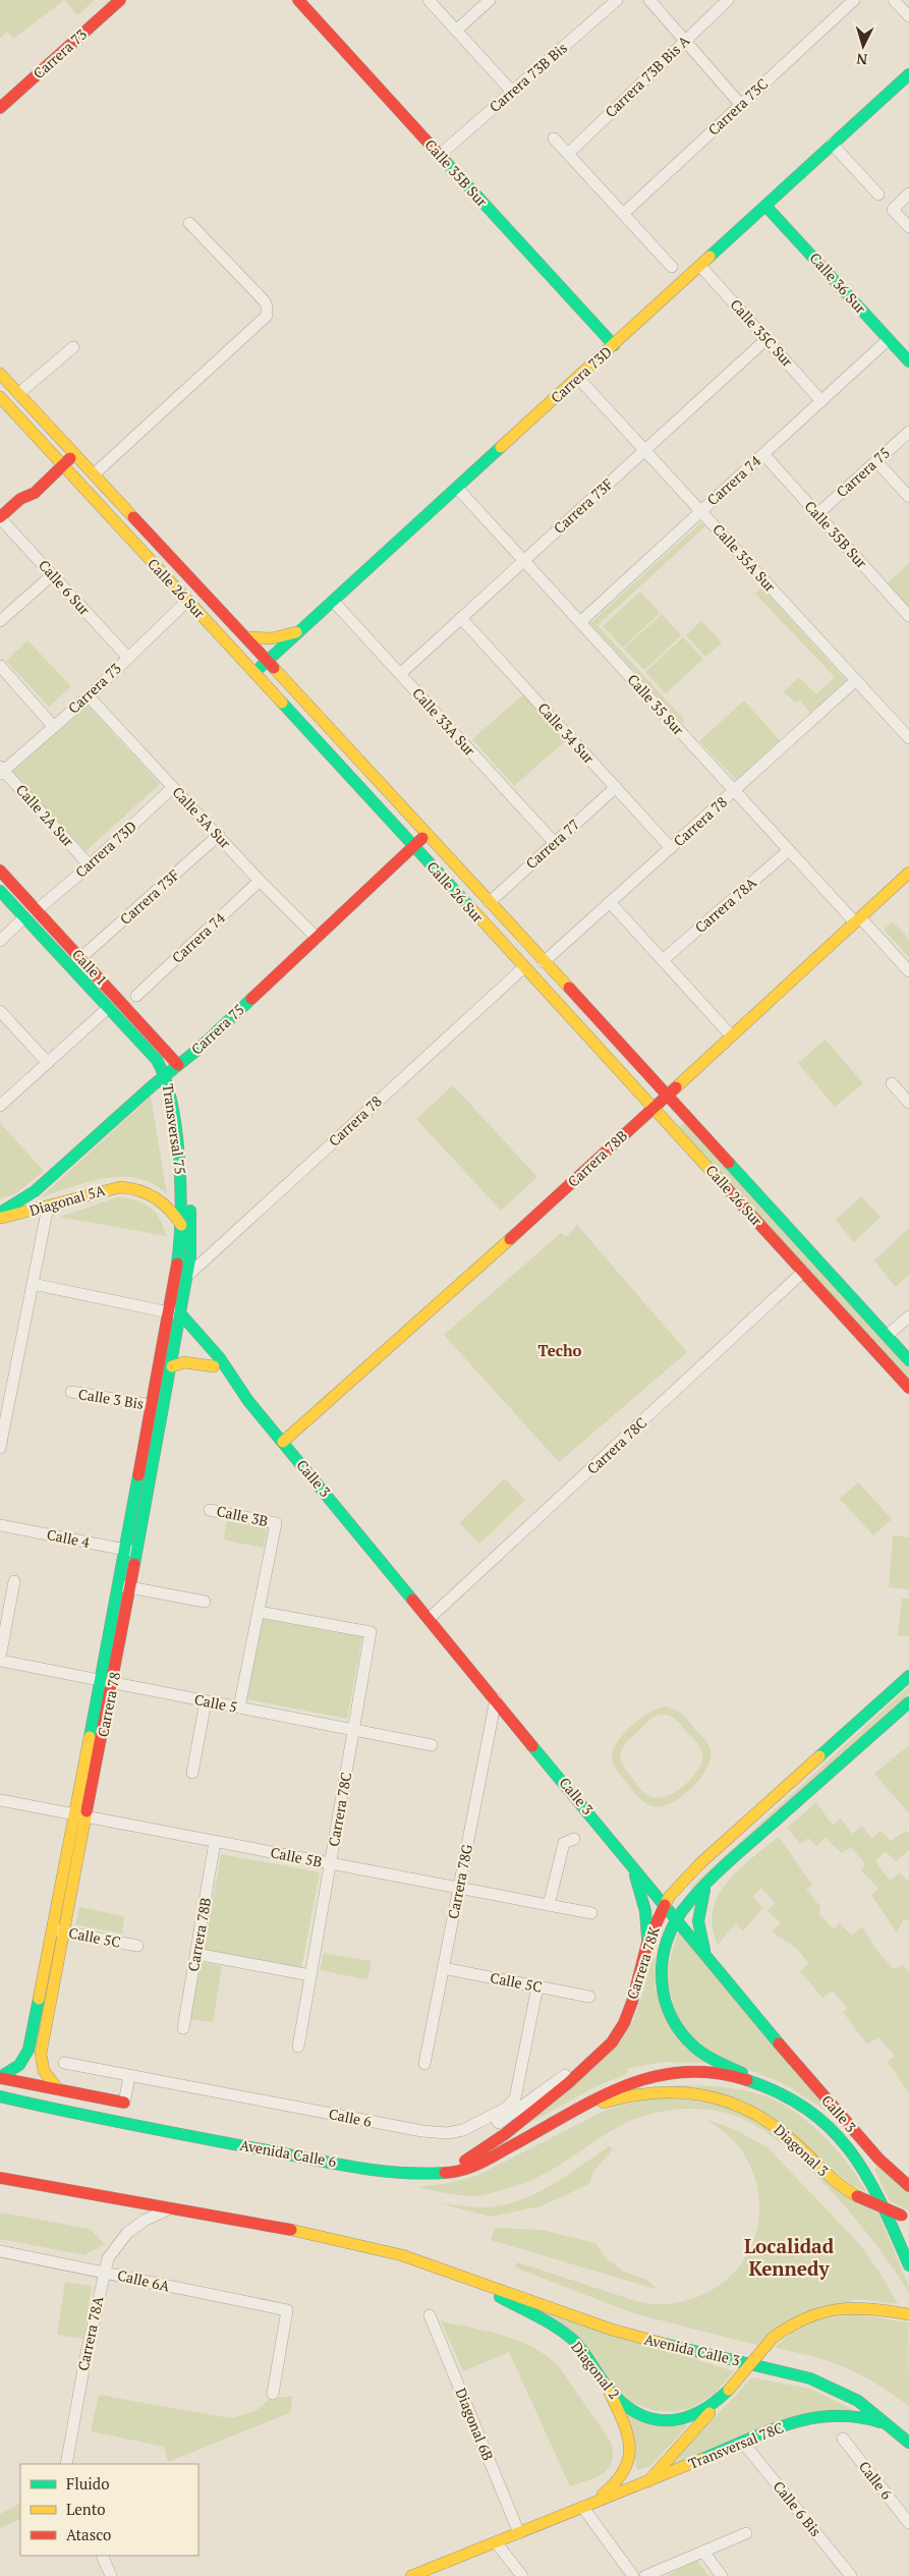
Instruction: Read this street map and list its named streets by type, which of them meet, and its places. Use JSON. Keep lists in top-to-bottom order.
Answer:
{
  "streets": {
    "main road": [
      "Carrera 73",
      "Calle 35B Sur",
      "Calle 36 Sur",
      "Carrera 73D",
      "Carrera 75",
      "Calle 26 Sur",
      "Carrera 78",
      "Calle 1",
      "Transversal 75",
      "Carrera 78B",
      "Diagonal 5A",
      "Calle 3",
      "Carrera 78K",
      "Diagonal 3",
      "Avenida Calle 6",
      "Avenida Calle 3",
      "Diagonal 2",
      "Transversal 78C"
    ],
    "street": [
      "Carrera 73B Bis A",
      "Carrera 73B Bis",
      "Carrera 73C",
      "Calle 35C Sur",
      "Carrera 74",
      "Carrera 73F",
      "Calle 35A Sur",
      "Calle 6 Sur",
      "Calle 35 Sur",
      "Calle 33A Sur",
      "Calle 34 Sur",
      "Calle 2A Sur",
      "Calle 5A Sur",
      "Carrera 77",
      "Carrera 78A",
      "Calle 3 Bis",
      "Carrera 78C",
      "Calle 3B",
      "Calle 4",
      "Calle 5",
      "Calle 5B",
      "Carrera 78G",
      "Calle 5C",
      "Calle 6",
      "Calle 6A",
      "Diagonal 6B",
      "Calle 6 Bis"
    ]
  },
  "crossings": [
    ["Carrera 73", "Calle 6 Sur"],
    ["Carrera 73", "Calle 26 Sur"],
    ["Carrera 73", "Calle 2A Sur"],
    ["Carrera 73", "Calle 5A Sur"],
    ["Carrera 73B Bis", "Calle 35B Sur"],
    ["Calle 35B Sur", "Carrera 73D"],
    ["Calle 35B Sur", "Carrera 75"],
    ["Calle 35B Sur", "Carrera 74"],
    ["Calle 36 Sur", "Carrera 73D"],
    ["Calle 36 Sur", "Carrera 74"],
    ["Calle 35C Sur", "Carrera 73D"],
    ["Calle 35C Sur", "Carrera 74"],
    ["Calle 35C Sur", "Carrera 73F"],
    ["Carrera 73D", "Calle 35A Sur"],
    ["Carrera 73D", "Calle 26 Sur"],
    ["Carrera 73D", "Calle 35 Sur"],
    ["Carrera 73D", "Calle 33A Sur"],
    ["Carrera 73D", "Calle 2A Sur"],
    ["Carrera 73D", "Calle 5A Sur"],
    ["Carrera 73D", "Calle 1"],
    ["Carrera 75", "Calle 26 Sur"],
    ["Carrera 75", "Calle 5A Sur"],
    ["Carrera 75", "Calle 1"],
    ["Carrera 75", "Transversal 75"],
    ["Carrera 74", "Calle 35A Sur"],
    ["Carrera 74", "Calle 35 Sur"],
    ["Carrera 74", "Calle 5A Sur"],
    ["Carrera 73F", "Calle 35A Sur"],
    ["Carrera 73F", "Calle 35 Sur"],
    ["Carrera 73F", "Calle 33A Sur"],
    ["Carrera 73F", "Calle 34 Sur"],
    ["Carrera 73F", "Calle 5A Sur"],
    ["Carrera 73F", "Calle 1"],
    ["Calle 35A Sur", "Carrera 78"],
    ["Calle 26 Sur", "Carrera 78"],
    ["Calle 26 Sur", "Carrera 77"],
    ["Calle 26 Sur", "Carrera 78B"],
    ["Calle 26 Sur", "Carrera 78C"],
    ["Calle 35 Sur", "Carrera 78"],
    ["Calle 35 Sur", "Carrera 78A"],
    ["Calle 35 Sur", "Carrera 78B"],
    ["Calle 33A Sur", "Carrera 77"],
    ["Calle 34 Sur", "Carrera 78"],
    ["Calle 34 Sur", "Carrera 77"],
    ["Carrera 78", "Transversal 75"],
    ["Carrera 78", "Calle 3 Bis"],
    ["Carrera 78", "Calle 3"],
    ["Carrera 78", "Calle 4"],
    ["Carrera 78", "Calle 5"],
    ["Carrera 78", "Calle 5B"],
    ["Carrera 78", "Calle 5C"],
    ["Carrera 78A", "Calle 6A"],
    ["Calle 1", "Transversal 75"],
    ["Transversal 75", "Diagonal 5A"],
    ["Transversal 75", "Calle 3"],
    ["Carrera 78B", "Calle 3"],
    ["Carrera 78B", "Calle 5B"],
    ["Carrera 78C", "Calle 3"],
    ["Carrera 78C", "Calle 3B"],
    ["Carrera 78C", "Calle 5"],
    ["Carrera 78C", "Calle 5B"],
    ["Calle 3", "Carrera 78G"],
    ["Calle 3", "Carrera 78K"],
    ["Calle 5B", "Carrera 78G"],
    ["Carrera 78G", "Calle 5C"],
    ["Calle 5C", "Calle 6"],
    ["Carrera 78K", "Calle 6"],
    ["Carrera 78K", "Avenida Calle 6"],
    ["Diagonal 3", "Avenida Calle 6"],
    ["Avenida Calle 3", "Diagonal 2"],
    ["Avenida Calle 3", "Transversal 78C"],
    ["Diagonal 2", "Transversal 78C"],
    ["Diagonal 6B", "Transversal 78C"],
    ["Transversal 78C", "Calle 6 Bis"]
  ],
  "districts": ["Techo", "Localidad Kennedy"],
  "legend": ["Fluido", "Lento", "Atasco"],
  "north": "bottom"
}
